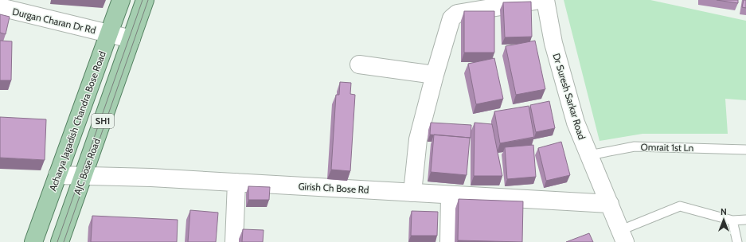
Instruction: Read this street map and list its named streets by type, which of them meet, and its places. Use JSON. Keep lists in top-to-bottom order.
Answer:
{
  "streets": {
    "main road": ["Acharya Jagadish Chandra Bose Road", "SH1", "AJC Bose Road"],
    "street": ["Durgan Charan Dr Rd", "Dr Suresh Sarkar Road", "Girish Ch Bose Rd"],
    "lane": ["Omrait 1st Ln"]
  },
  "crossings": [
    ["Durgan Charan Dr Rd", "Acharya Jagadish Chandra Bose Road"],
    ["Durgan Charan Dr Rd", "AJC Bose Road"],
    ["Dr Suresh Sarkar Road", "Omrait 1st Ln"],
    ["Dr Suresh Sarkar Road", "Girish Ch Bose Rd"],
    ["Acharya Jagadish Chandra Bose Road", "Girish Ch Bose Rd"],
    ["AJC Bose Road", "Girish Ch Bose Rd"]
  ],
  "north": "top"
}
